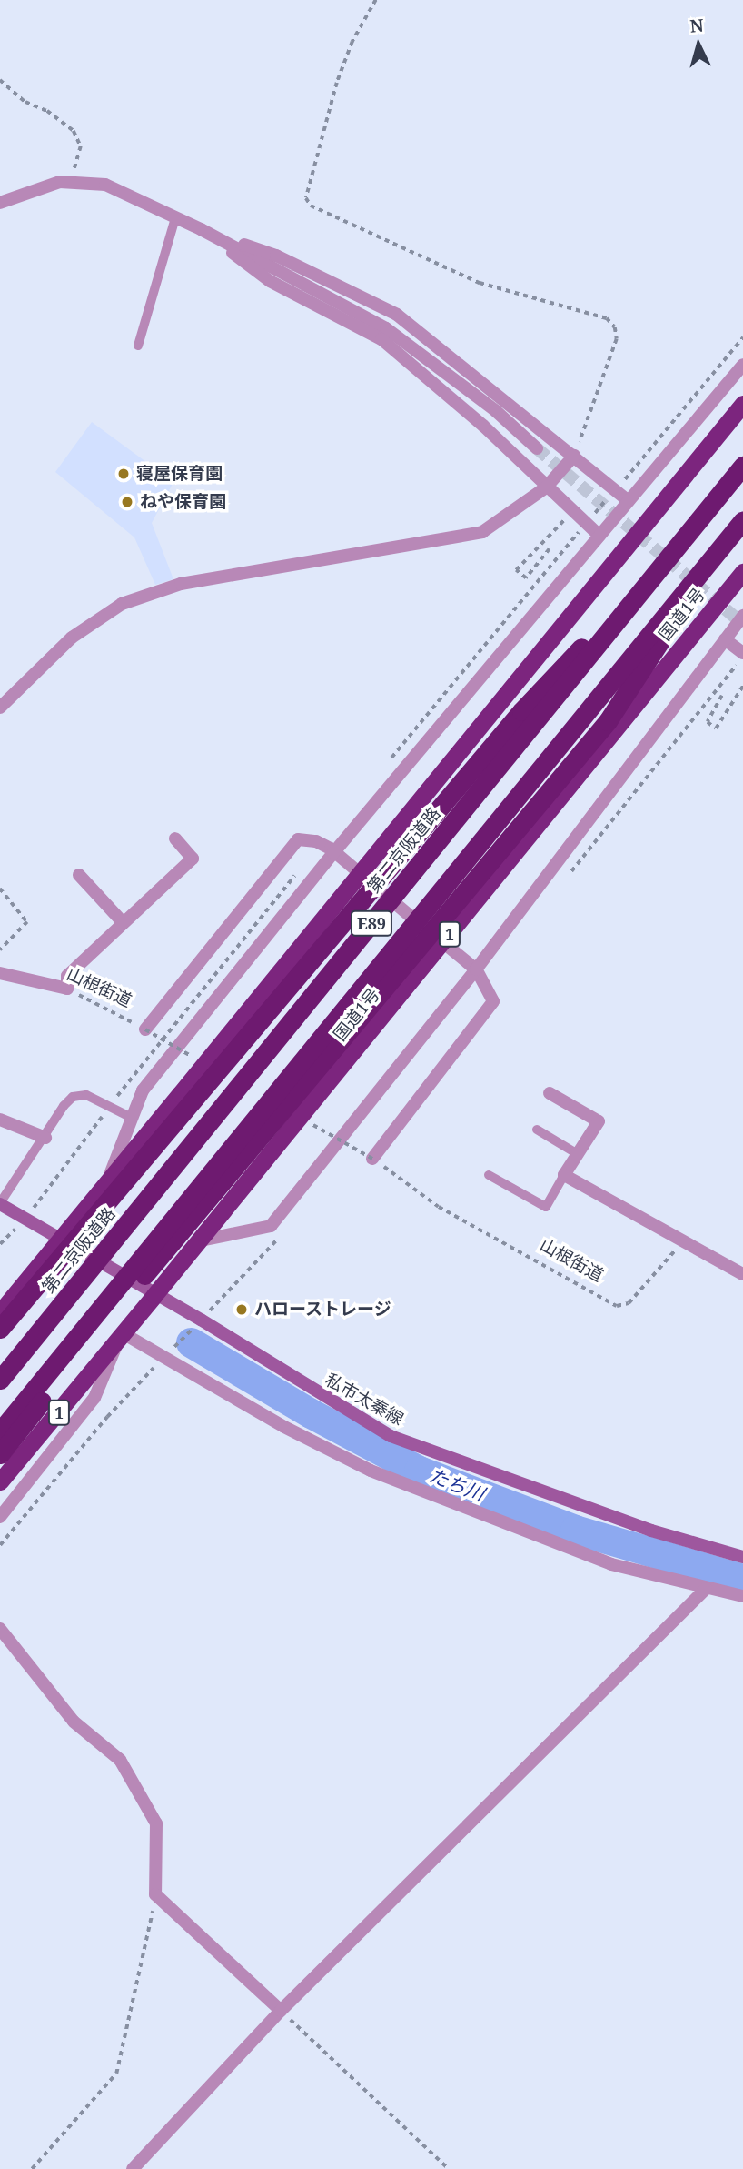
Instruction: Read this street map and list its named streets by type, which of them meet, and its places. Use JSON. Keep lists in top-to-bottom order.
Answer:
{
  "streets": {
    "highway": [
      "国道1号",
      "第二京阪道路",
      "E89",
      "1"
    ],
    "main road": ["私市太秦線"],
    "street": ["山根街道"]
  },
  "crossings": [
    ["国道1号", "私市太秦線"]
  ],
  "water": ["たち川"],
  "places": ["寝屋保育園", "ねや保育園", "ハローストレージ"],
  "north": "top"
}
